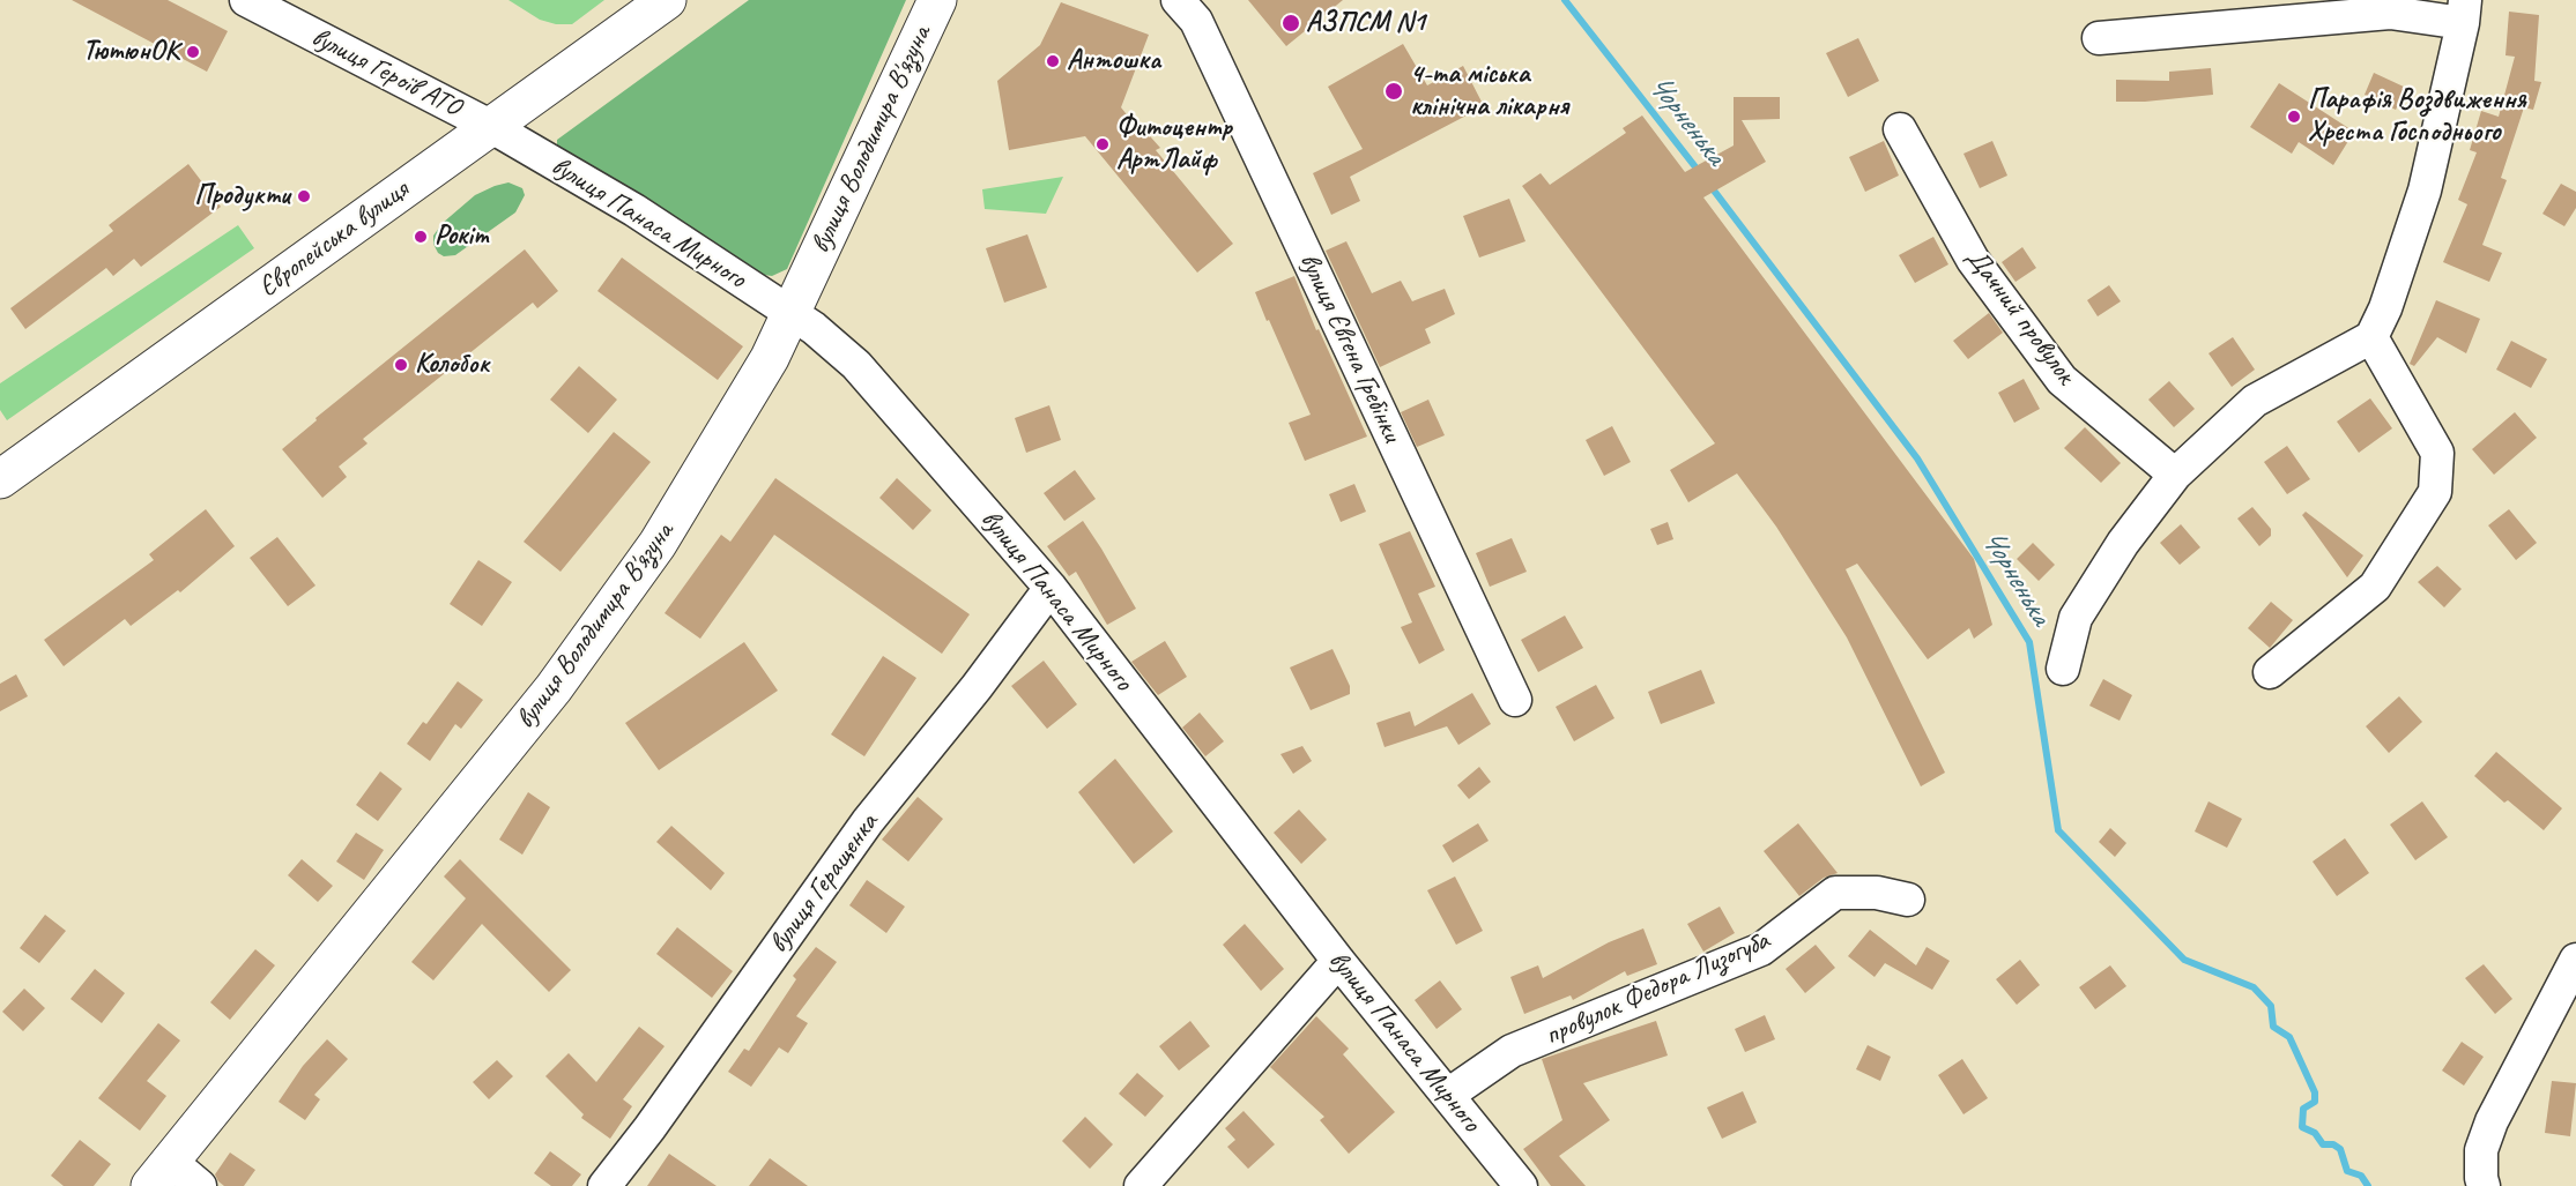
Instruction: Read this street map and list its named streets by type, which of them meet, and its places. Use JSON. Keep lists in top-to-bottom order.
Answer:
{
  "streets": {
    "main road": ["вулиця Володимира В'язуна", "Європейська вулиця"],
    "street": [
      "вулиця Героїв АТО",
      "вулиця Панаса Мирного",
      "Дачний провулок",
      "вулиця Євгена Гребінки",
      "вулиця Геращенка",
      "провулок Федора Лизогуба"
    ]
  },
  "crossings": [
    ["вулиця Героїв АТО", "вулиця Панаса Мирного"],
    ["вулиця Героїв АТО", "Європейська вулиця"],
    ["вулиця Володимира В'язуна", "вулиця Панаса Мирного"],
    ["вулиця Панаса Мирного", "Європейська вулиця"],
    ["вулиця Панаса Мирного", "вулиця Геращенка"],
    ["вулиця Панаса Мирного", "провулок Федора Лизогуба"]
  ],
  "water": ["Чорненька"],
  "places": [
    "АЗПСМ N1",
    "ТютюнОК",
    "Антошка",
    "4-та міська клінічна лікарня",
    "Парафія Воздвиження Хреста Господнього",
    "Фитоцентр АртЛайф",
    "Продукти",
    "Рокіт",
    "Колобок"
  ]
}
